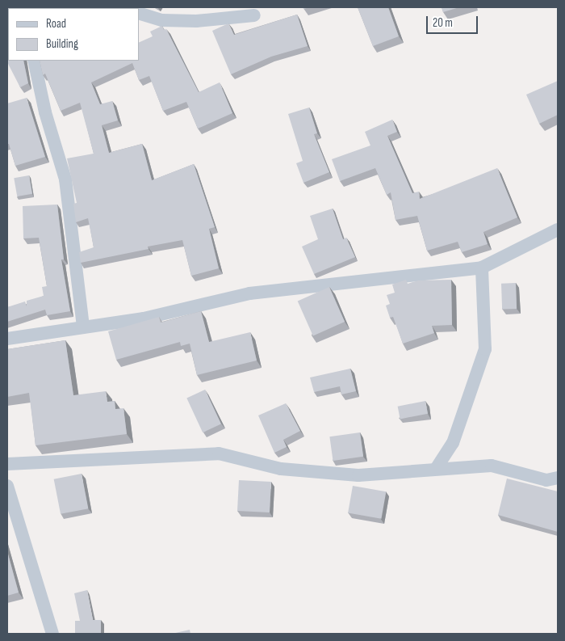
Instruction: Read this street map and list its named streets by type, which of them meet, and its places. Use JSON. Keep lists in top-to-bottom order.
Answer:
{
  "legend": ["Road", "Building"],
  "scale_bar": "20 m"
}
